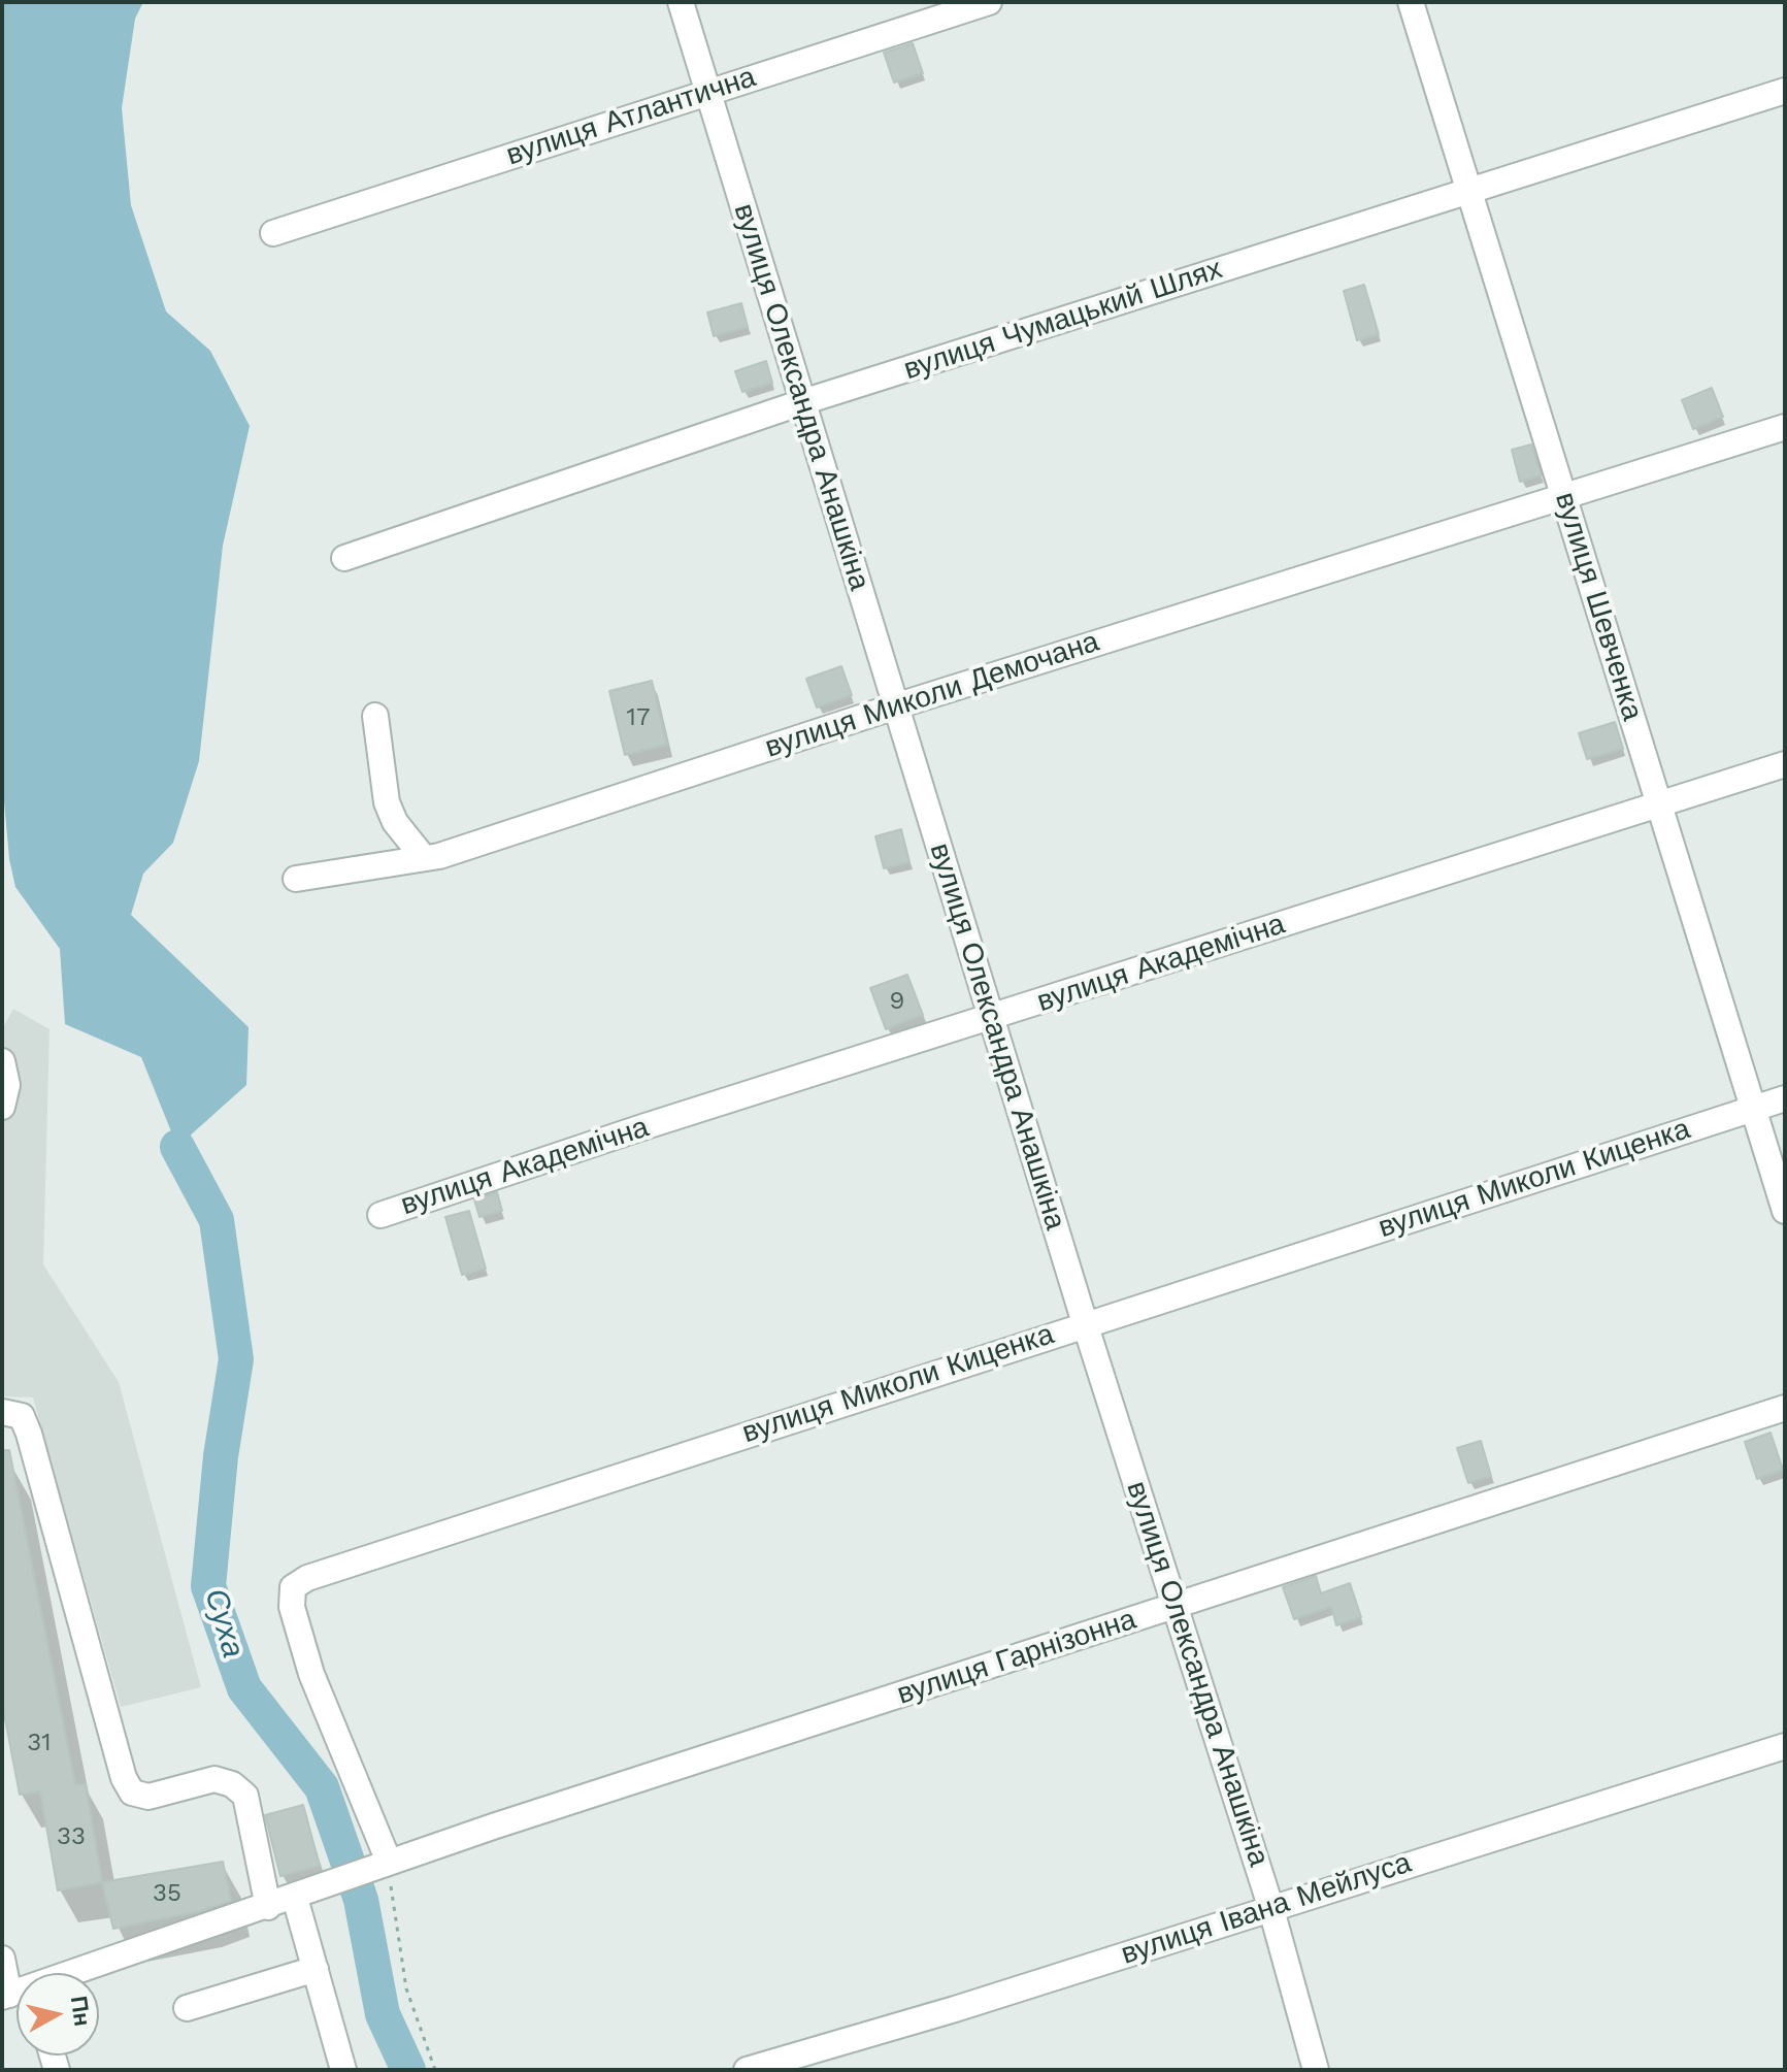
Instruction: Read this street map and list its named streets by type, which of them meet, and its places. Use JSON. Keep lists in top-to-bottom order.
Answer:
{
  "streets": {
    "street": [
      "вулиця Атлантична",
      "вулиця Чумацький Шлях",
      "вулиця Олександра Анашкіна",
      "вулиця Шевченка",
      "вулиця Миколи Демочана",
      "вулиця Академічна",
      "вулиця Миколи Киценка",
      "вулиця Гарнізонна",
      "вулиця Івана Мейлуса"
    ]
  },
  "crossings": [
    ["вулиця Атлантична", "вулиця Олександра Анашкіна"],
    ["вулиця Чумацький Шлях", "вулиця Олександра Анашкіна"],
    ["вулиця Чумацький Шлях", "вулиця Шевченка"],
    ["вулиця Олександра Анашкіна", "вулиця Миколи Демочана"],
    ["вулиця Олександра Анашкіна", "вулиця Академічна"],
    ["вулиця Олександра Анашкіна", "вулиця Миколи Киценка"],
    ["вулиця Олександра Анашкіна", "вулиця Гарнізонна"],
    ["вулиця Олександра Анашкіна", "вулиця Івана Мейлуса"],
    ["вулиця Шевченка", "вулиця Миколи Демочана"],
    ["вулиця Шевченка", "вулиця Академічна"],
    ["вулиця Шевченка", "вулиця Миколи Киценка"],
    ["вулиця Миколи Киценка", "вулиця Гарнізонна"]
  ],
  "water": ["Суха"],
  "house_numbers": [
    "17",
    "9",
    "31",
    "33",
    "35"
  ],
  "north": "right"
}
